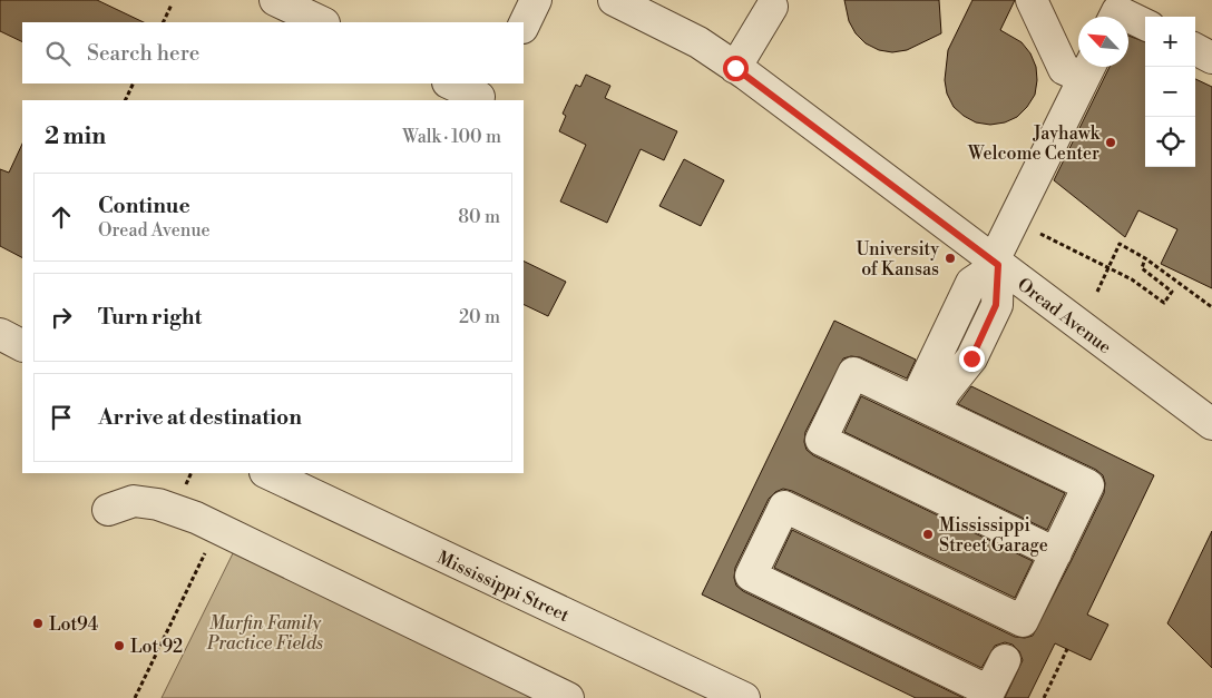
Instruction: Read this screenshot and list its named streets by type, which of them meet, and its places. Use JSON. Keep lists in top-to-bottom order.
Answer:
{
  "streets": {
    "street": ["Oread Avenue", "Mississippi Street"]
  },
  "parks": ["Murfin Family Practice Fields"],
  "places": [
    "Jayhawk Welcome Center",
    "University of Kansas",
    "Mississippi Street Garage",
    "Lot94",
    "Lot 92"
  ],
  "north": "top left",
  "page": {
    "map_buttons": ["+", "−"],
    "search": "Search here",
    "heading": ["2 min", "Walk · 100 m"],
    "list": [
      ["Continue", "Oread Avenue", "80 m"],
      ["Turn right", "20 m"],
      "Arrive at destination"
    ]
  }
}
